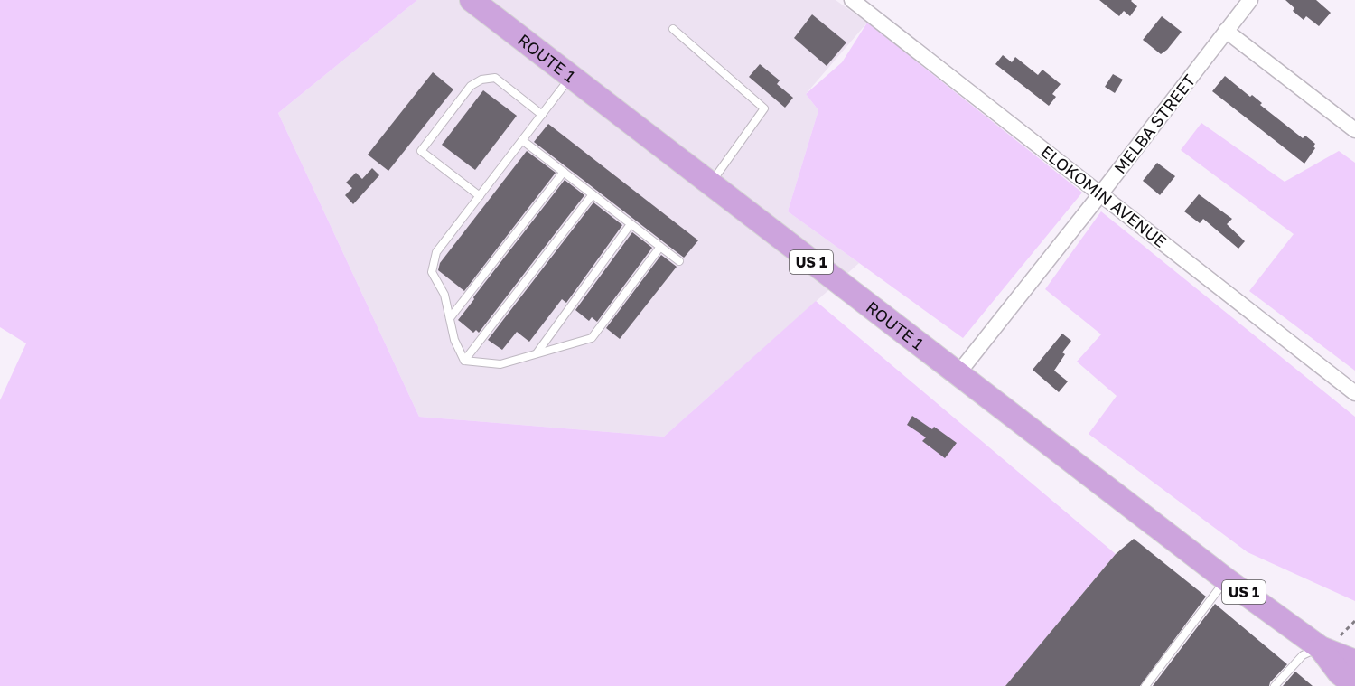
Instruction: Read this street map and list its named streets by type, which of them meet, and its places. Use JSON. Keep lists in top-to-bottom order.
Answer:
{
  "streets": {
    "main road": ["ROUTE 1", "US 1"],
    "street": ["MELBA STREET", "ELOKOMIN AVENUE"]
  },
  "crossings": [
    ["ROUTE 1", "MELBA STREET"],
    ["MELBA STREET", "ELOKOMIN AVENUE"]
  ]
}
